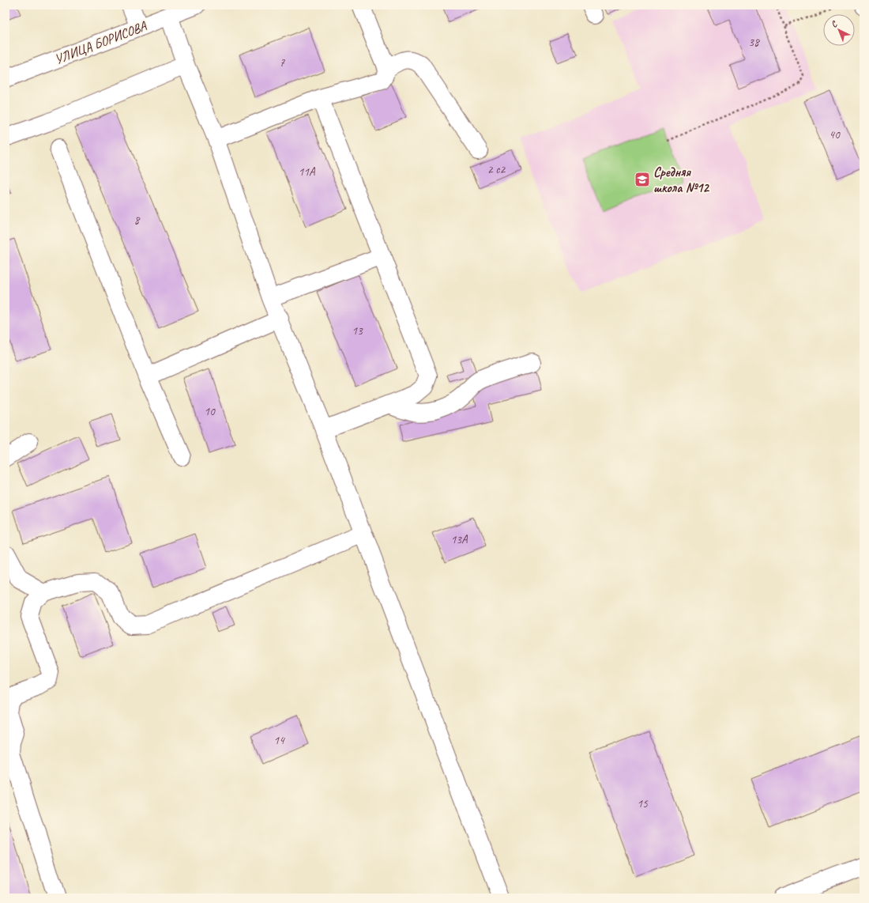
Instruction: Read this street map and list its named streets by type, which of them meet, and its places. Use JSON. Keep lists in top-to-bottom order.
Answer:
{
  "streets": {
    "street": ["УЛИЦА БОРИСОВА"]
  },
  "places": {
    "school or university": ["Средняя школа №12"]
  },
  "house_numbers": [
    "38",
    "7",
    "40",
    "2 с2",
    "11А",
    "8",
    "13",
    "10",
    "13А",
    "14",
    "15"
  ],
  "north": "top left"
}
